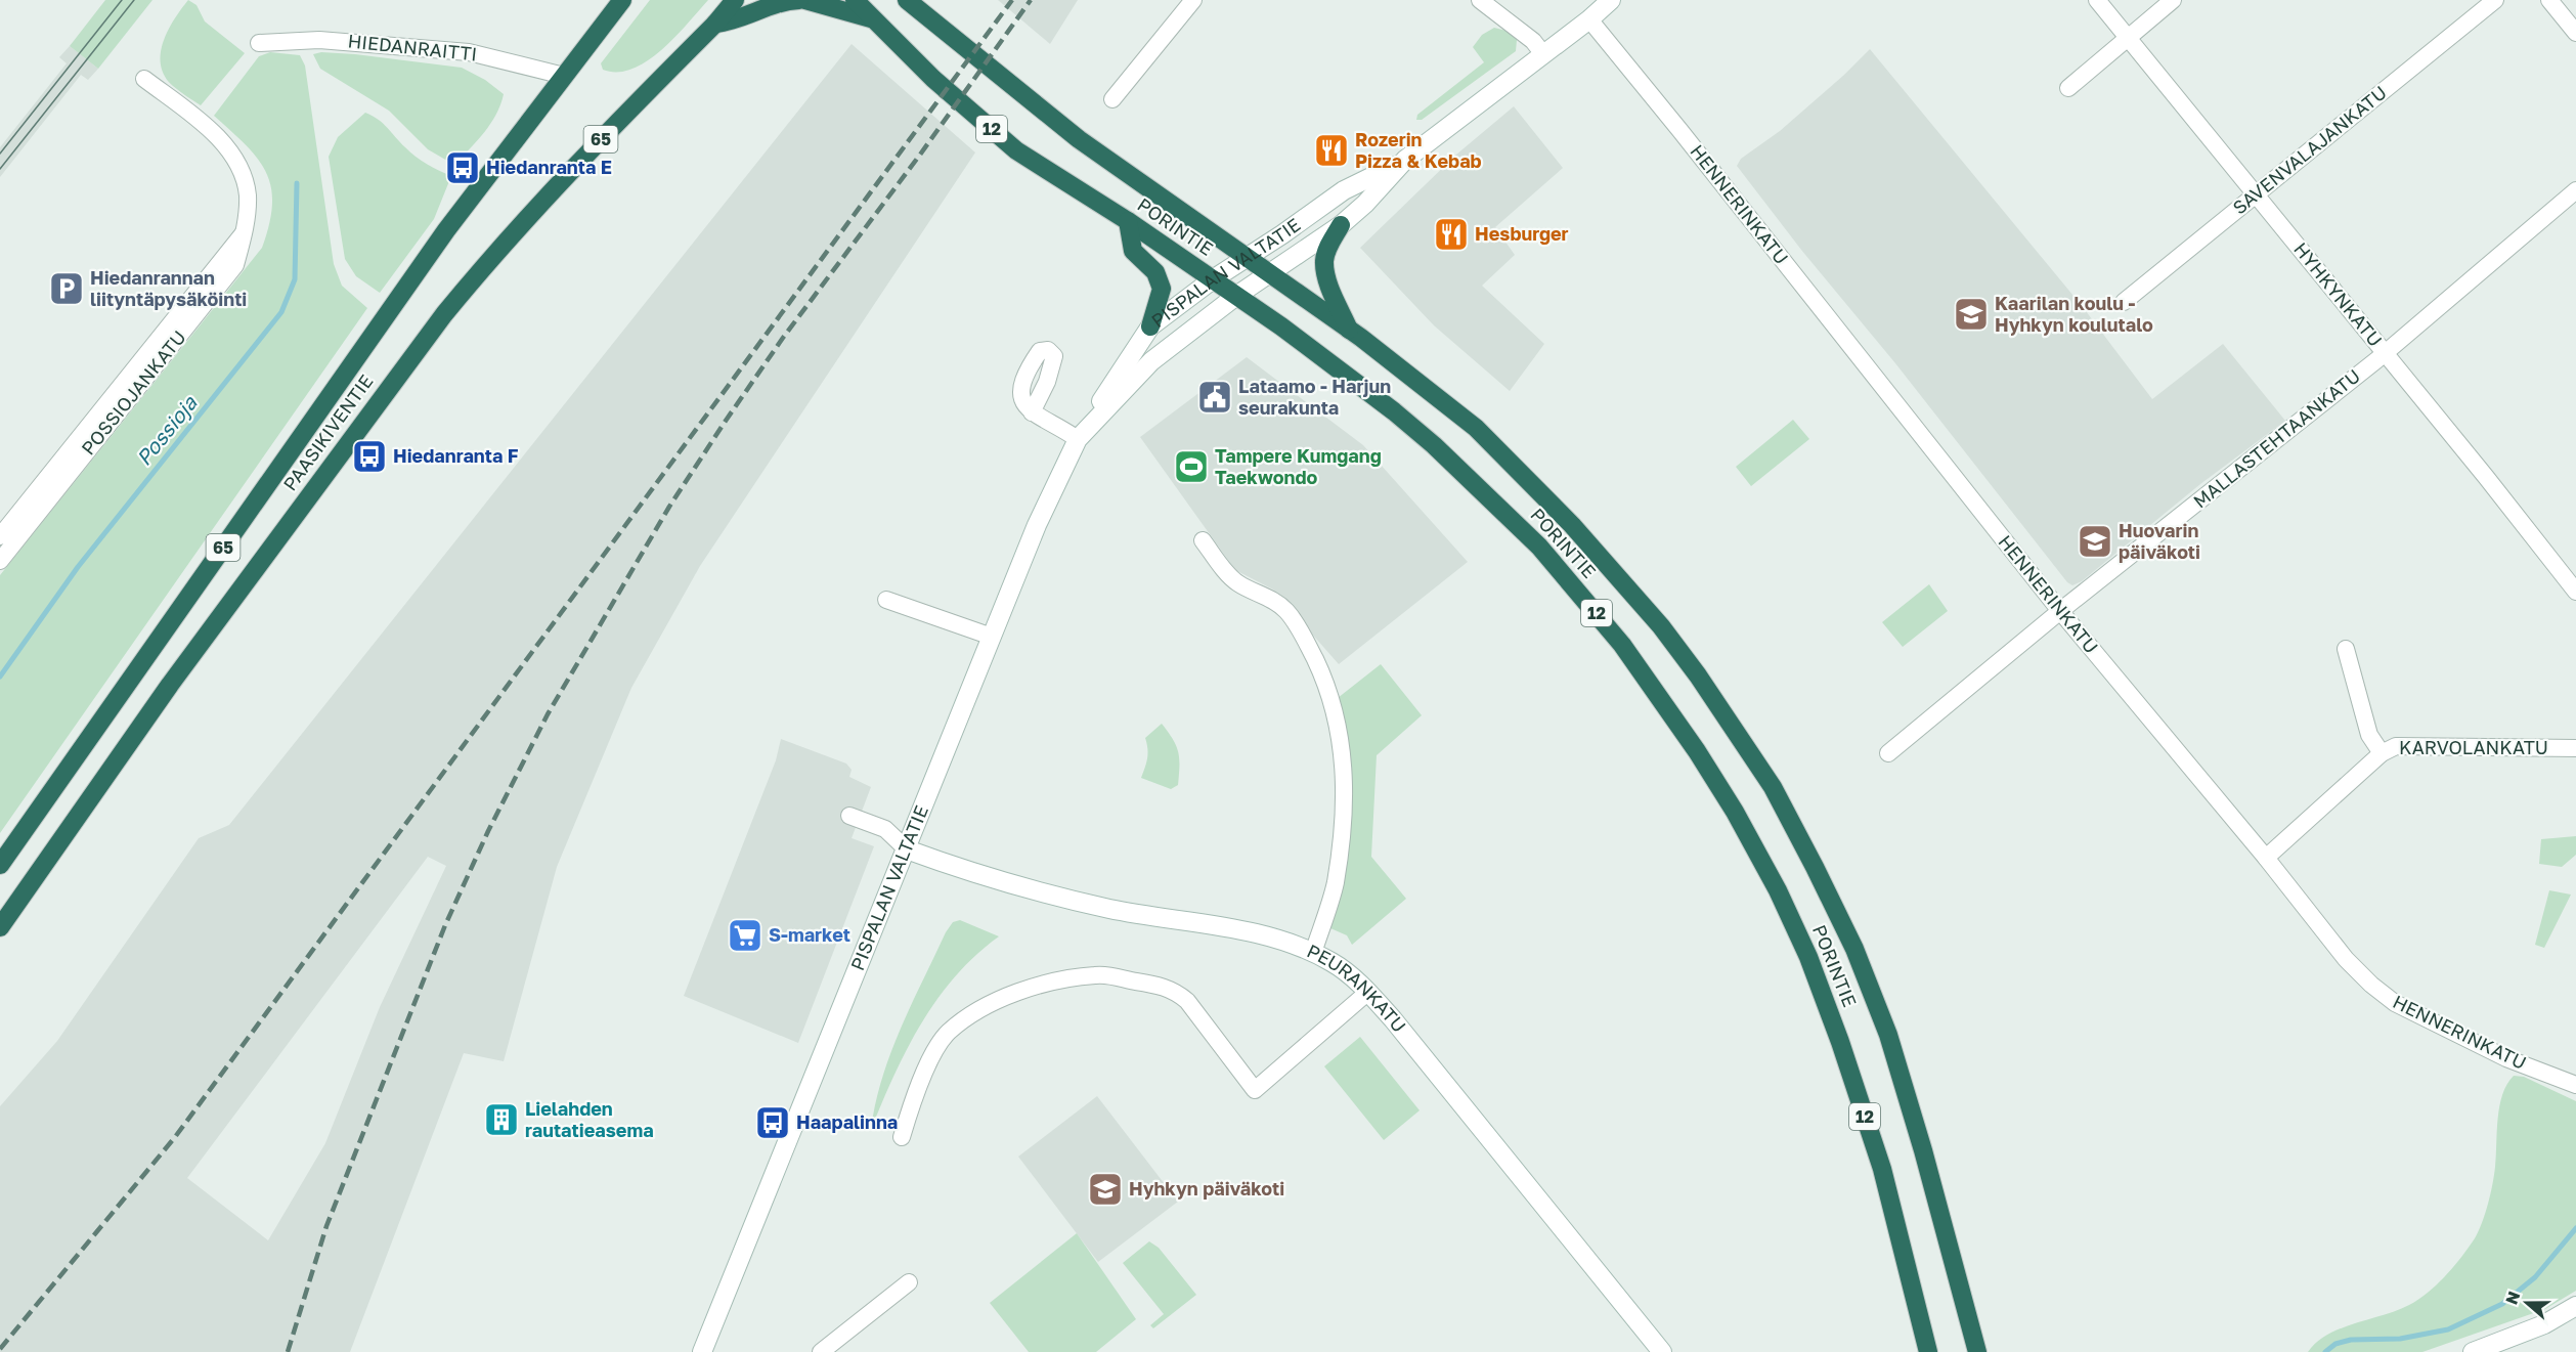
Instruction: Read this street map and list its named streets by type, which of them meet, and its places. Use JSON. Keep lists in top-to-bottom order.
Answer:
{
  "streets": {
    "highway": [
      "12",
      "65",
      "PORINTIE",
      "PAASIKIVENTIE"
    ],
    "main road": ["PISPALAN VALTATIE", "PEURANKATU"],
    "street": [
      "HIEDANRAITTI",
      "SAVENVALAJANKATU",
      "HENNERINKATU",
      "HYHKYNKATU",
      "POSSIOJANKATU",
      "MALLASTEHTAANKATU",
      "KARVOLANKATU"
    ]
  },
  "crossings": [
    ["HIEDANRAITTI", "PAASIKIVENTIE"],
    ["12", "PORINTIE"],
    ["SAVENVALAJANKATU", "HYHKYNKATU"],
    ["HENNERINKATU", "PISPALAN VALTATIE"],
    ["HENNERINKATU", "MALLASTEHTAANKATU"],
    ["HENNERINKATU", "KARVOLANKATU"],
    ["PORINTIE", "PISPALAN VALTATIE"],
    ["PISPALAN VALTATIE", "PEURANKATU"],
    ["HYHKYNKATU", "MALLASTEHTAANKATU"]
  ],
  "water": ["Possioja"],
  "places": {
    "restaurant": ["Rozerin Pizza & Kebab", "Hesburger"],
    "bus stop": ["Hiedanranta E", "Hiedanranta F", "Haapalinna"],
    "parking": ["Hiedanrannan liityntäpysäköinti"],
    "school or university": ["Kaarilan koulu - Hyhkyn koulutalo", "Huovarin päiväkoti", "Hyhkyn päiväkoti"],
    "public building": ["Lataamo - Harjun seurakunta"],
    "sports": ["Tampere Kumgang Taekwondo"],
    "supermarket": ["S-market"],
    "building": ["Lielahden rautatieasema"]
  },
  "north": "left"
}
